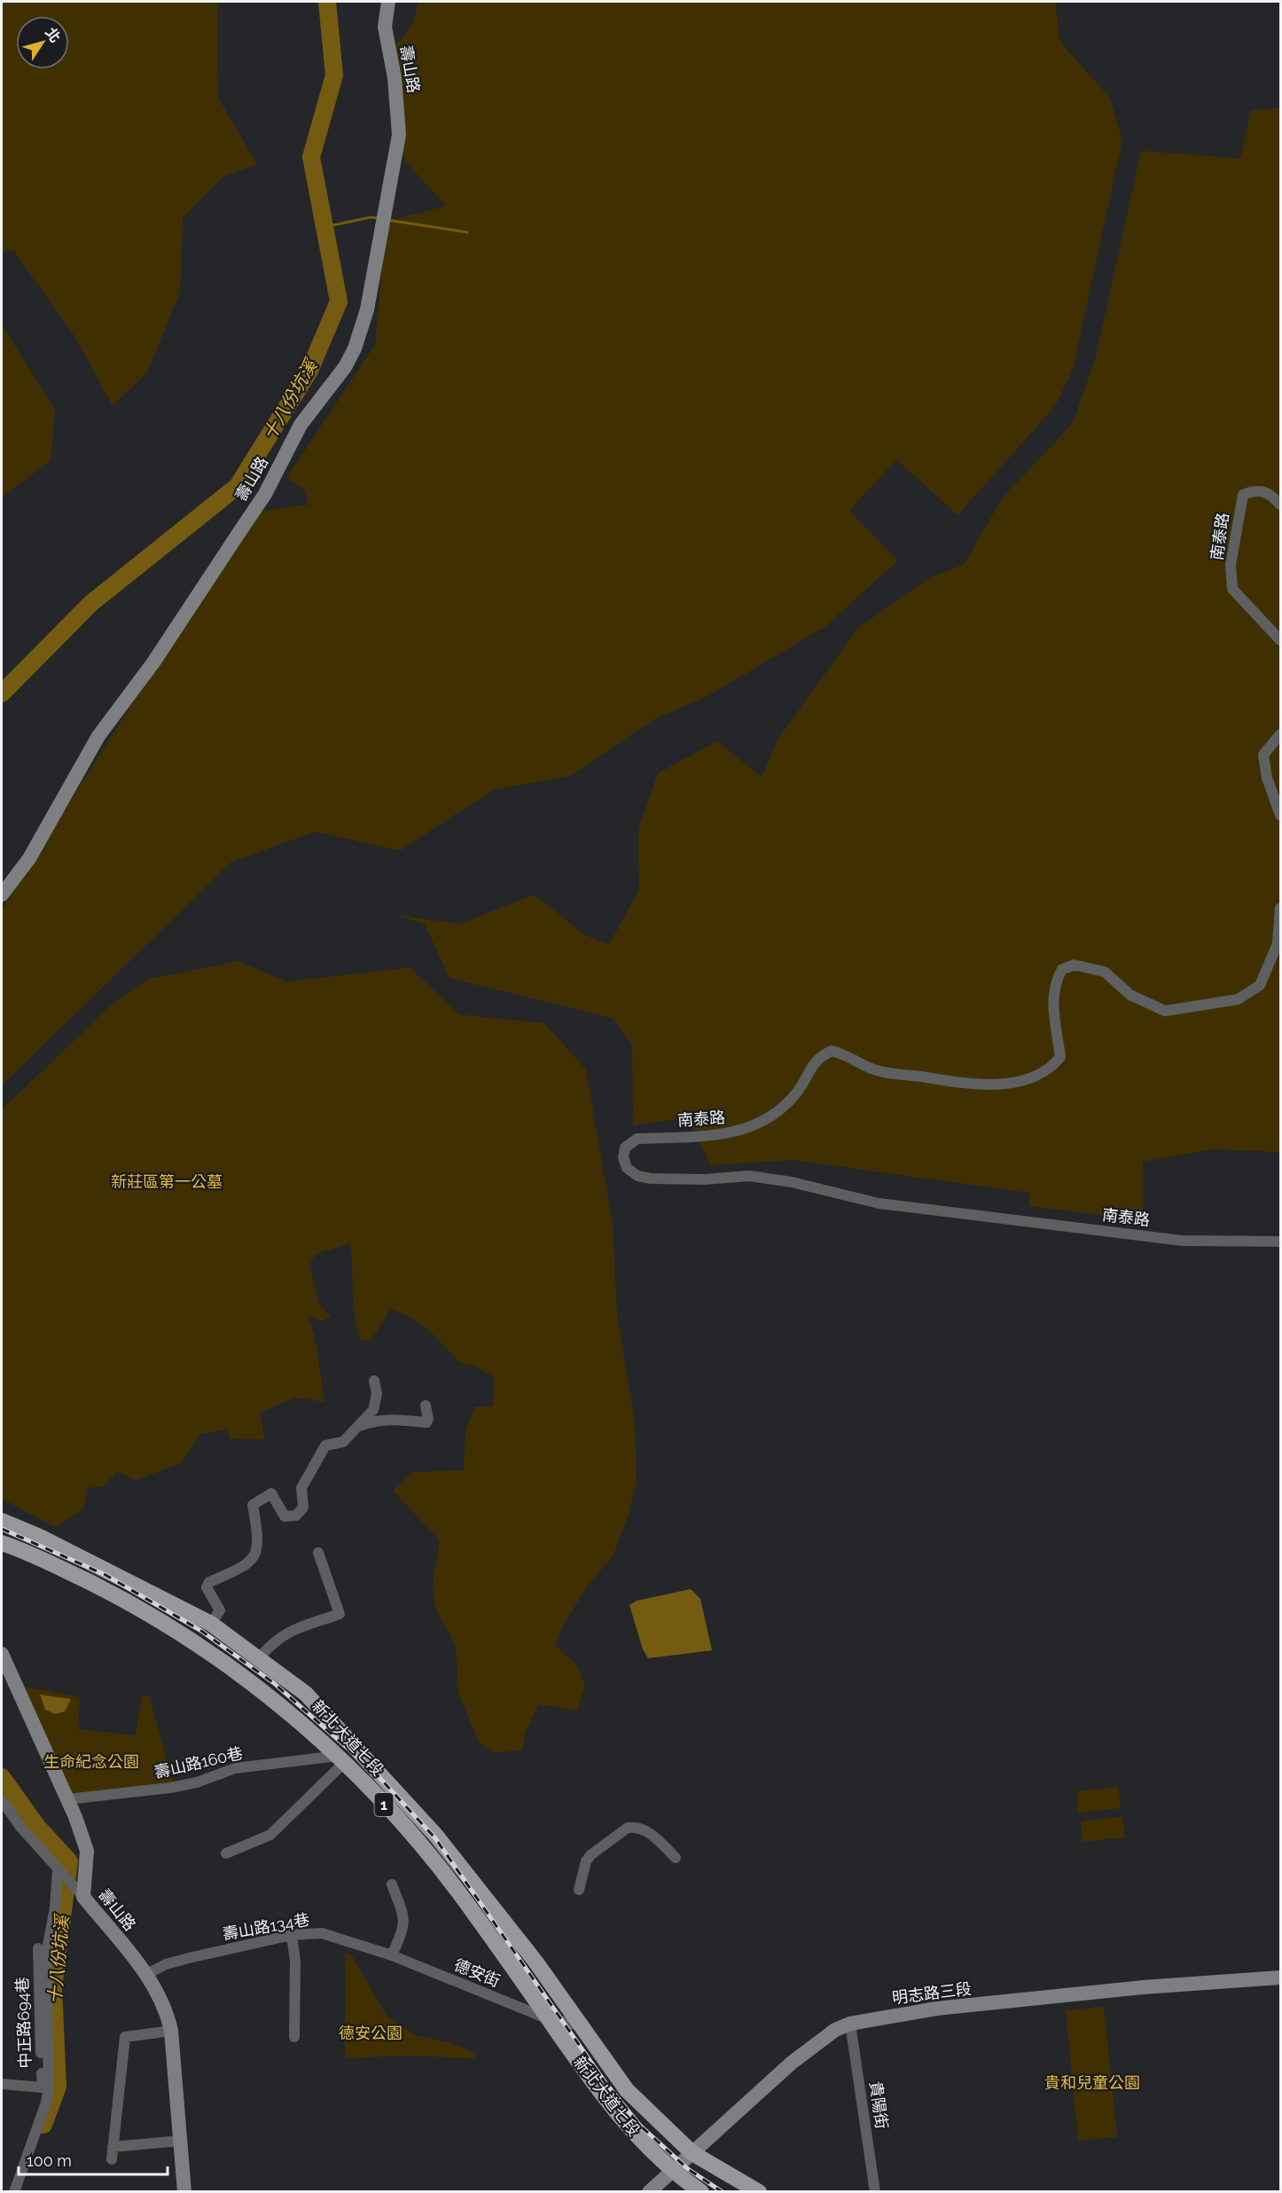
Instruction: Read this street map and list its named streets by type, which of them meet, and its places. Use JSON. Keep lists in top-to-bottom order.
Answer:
{
  "streets": {
    "main road": ["新北大道七段", "1"],
    "street": [
      "壽山路",
      "南泰路",
      "壽山路160巷",
      "壽山路134巷",
      "德安街",
      "明志路三段",
      "中正路694巷",
      "貴陽街"
    ]
  },
  "crossings": [
    ["壽山路", "壽山路160巷"],
    ["壽山路", "壽山路134巷"],
    ["新北大道七段", "壽山路160巷"],
    ["新北大道七段", "1"],
    ["新北大道七段", "德安街"],
    ["新北大道七段", "明志路三段"],
    ["1", "明志路三段"],
    ["壽山路134巷", "德安街"],
    ["明志路三段", "貴陽街"]
  ],
  "water": ["十八份坑溪"],
  "parks": [
    "新莊區第一公墓",
    "生命紀念公園",
    "德安公園",
    "貴和兒童公園"
  ],
  "scale_bar": "100 m",
  "north": "top right"
}
